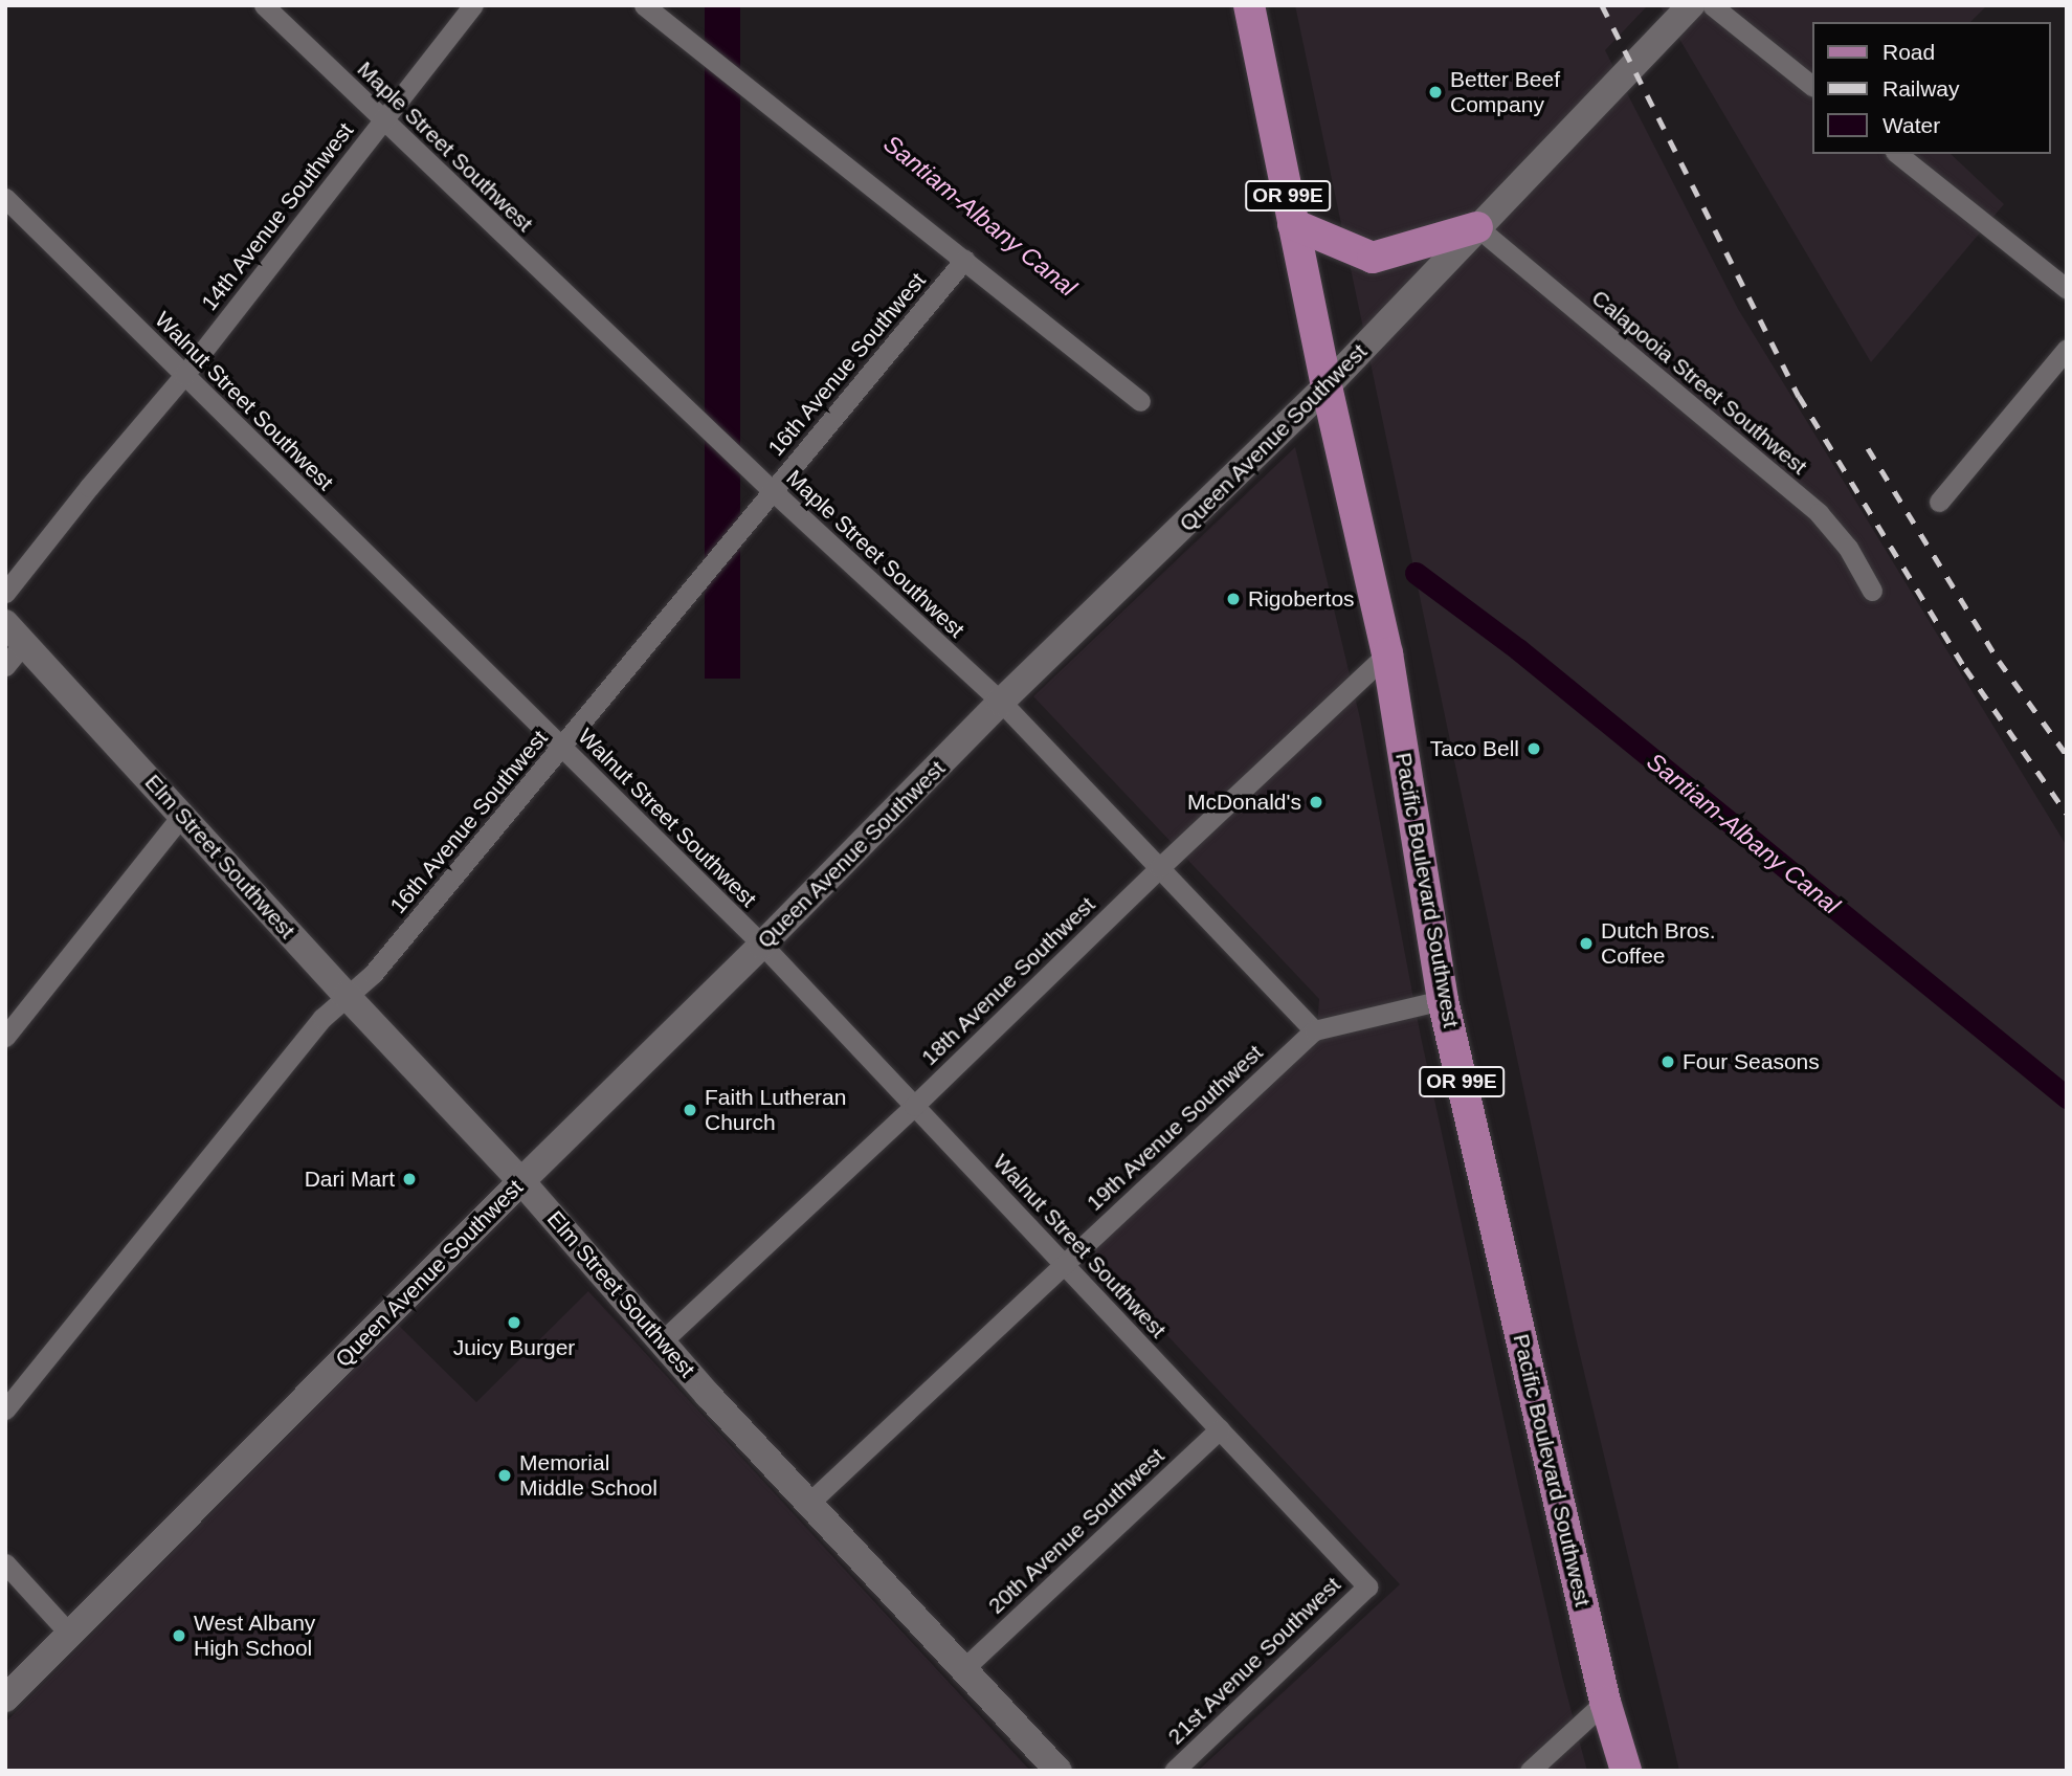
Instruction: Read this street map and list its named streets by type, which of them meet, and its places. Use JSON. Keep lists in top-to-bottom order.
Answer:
{
  "streets": {
    "main road": [
      "OR 99E",
      "Queen Avenue Southwest",
      "Elm Street Southwest",
      "Pacific Boulevard Southwest"
    ],
    "street": [
      "Maple Street Southwest",
      "14th Avenue Southwest",
      "16th Avenue Southwest",
      "Calapooia Street Southwest",
      "Walnut Street Southwest",
      "18th Avenue Southwest",
      "19th Avenue Southwest",
      "20th Avenue Southwest",
      "21st Avenue Southwest"
    ]
  },
  "crossings": [
    ["Maple Street Southwest", "14th Avenue Southwest"],
    ["Maple Street Southwest", "16th Avenue Southwest"],
    ["Maple Street Southwest", "Queen Avenue Southwest"],
    ["Maple Street Southwest", "18th Avenue Southwest"],
    ["Maple Street Southwest", "19th Avenue Southwest"],
    ["14th Avenue Southwest", "Walnut Street Southwest"],
    ["16th Avenue Southwest", "Walnut Street Southwest"],
    ["16th Avenue Southwest", "Elm Street Southwest"],
    ["Calapooia Street Southwest", "Queen Avenue Southwest"],
    ["Walnut Street Southwest", "Queen Avenue Southwest"],
    ["Walnut Street Southwest", "18th Avenue Southwest"],
    ["Walnut Street Southwest", "19th Avenue Southwest"],
    ["Walnut Street Southwest", "20th Avenue Southwest"],
    ["Walnut Street Southwest", "21st Avenue Southwest"],
    ["Queen Avenue Southwest", "Elm Street Southwest"],
    ["Queen Avenue Southwest", "Pacific Boulevard Southwest"],
    ["Elm Street Southwest", "18th Avenue Southwest"],
    ["Elm Street Southwest", "19th Avenue Southwest"],
    ["Elm Street Southwest", "20th Avenue Southwest"],
    ["Pacific Boulevard Southwest", "18th Avenue Southwest"],
    ["Pacific Boulevard Southwest", "19th Avenue Southwest"]
  ],
  "water": ["Santiam-Albany Canal"],
  "places": [
    "Better Beef Company",
    "Rigobertos",
    "Taco Bell",
    "McDonald's",
    "Dutch Bros. Coffee",
    "Four Seasons",
    "Faith Lutheran Church",
    "Dari Mart",
    "Juicy Burger",
    "Memorial Middle School",
    "West Albany High School"
  ],
  "legend": ["Road", "Railway", "Water"]
}
